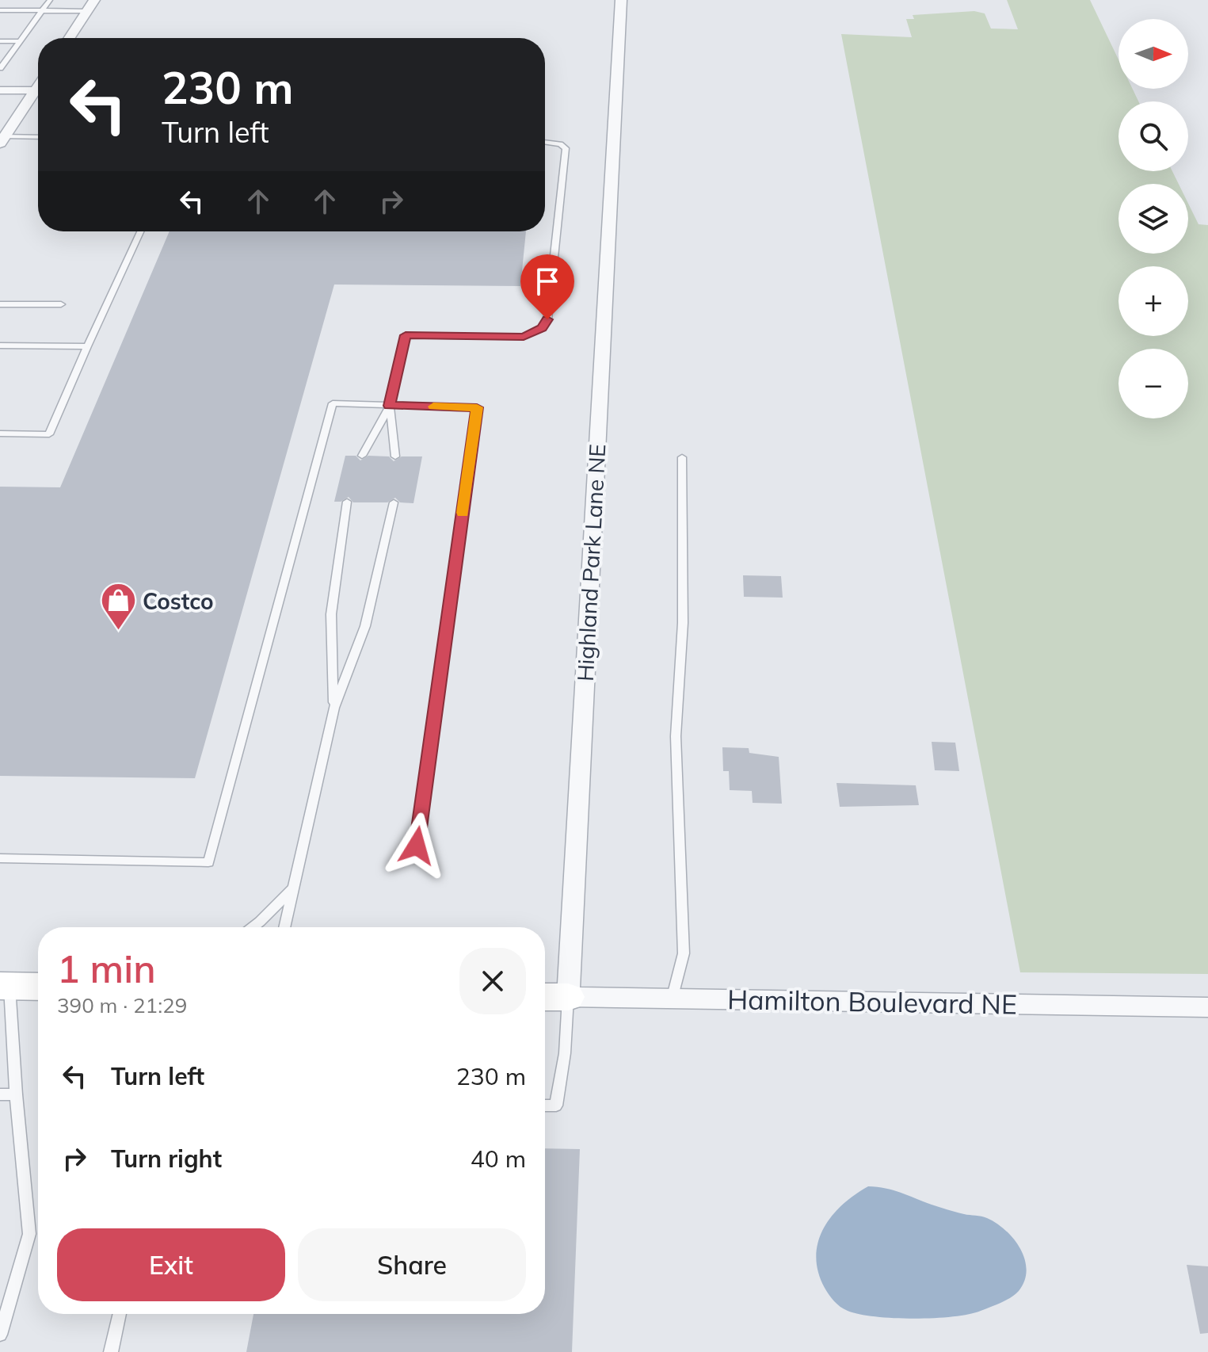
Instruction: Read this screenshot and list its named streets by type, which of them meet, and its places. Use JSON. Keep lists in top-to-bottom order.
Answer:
{
  "streets": {
    "street": ["Highland Park Lane NE", "Hamilton Boulevard NE"]
  },
  "crossings": [
    ["Highland Park Lane NE", "Hamilton Boulevard NE"]
  ],
  "places": {
    "shop": ["Costco"]
  },
  "north": "right",
  "page": {
    "map_buttons": ["+", "−"],
    "turn": ["230 m", "Turn left"],
    "heading": ["1 min", "390 m · 21:29"],
    "list": [
      {
        "name": "Turn left",
        "value": "230 m"
      },
      {
        "name": "Turn right",
        "value": "40 m"
      }
    ],
    "buttons": ["Exit", "Share"]
  }
}
